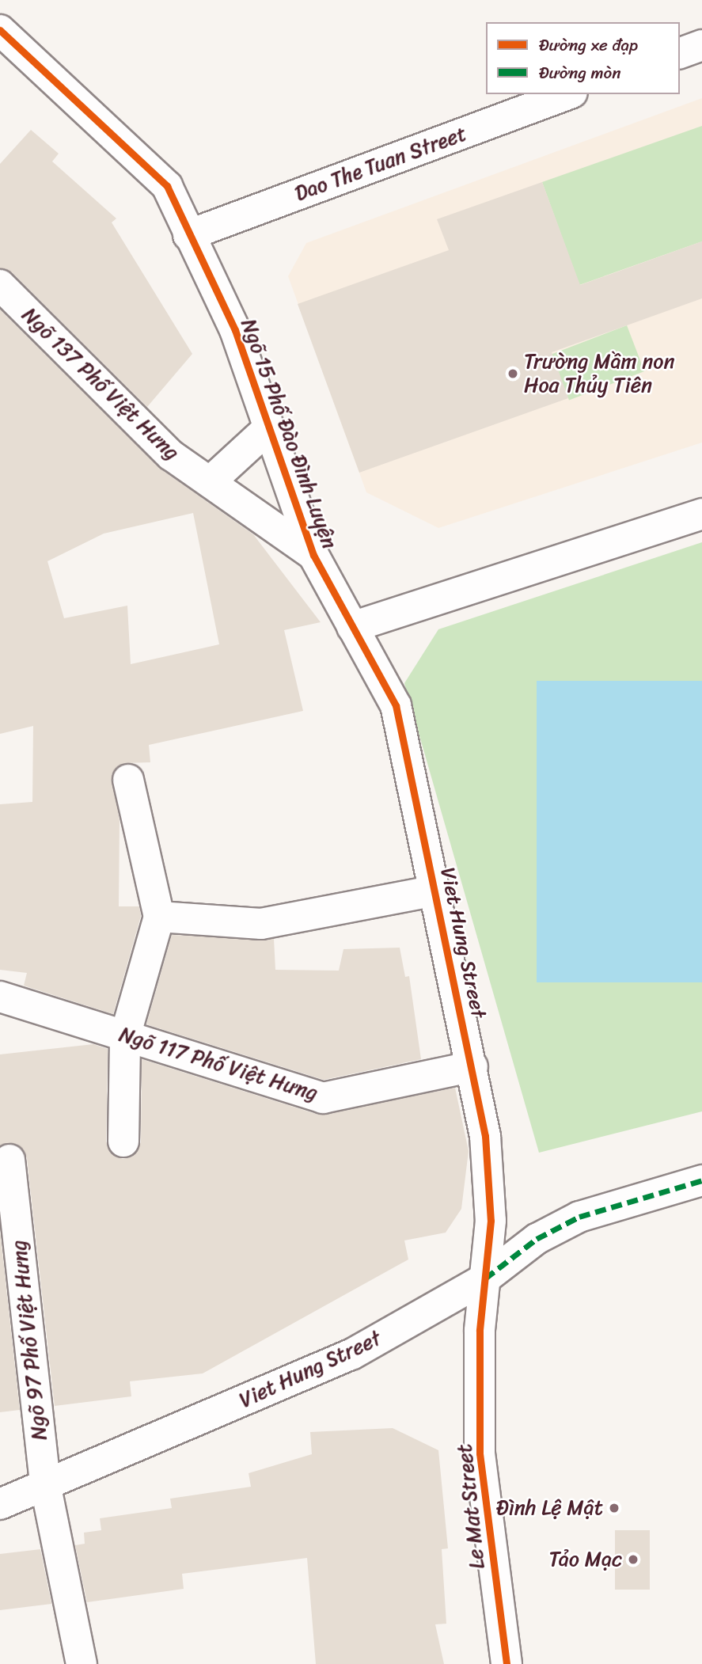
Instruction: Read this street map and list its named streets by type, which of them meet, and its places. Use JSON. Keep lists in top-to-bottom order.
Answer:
{
  "streets": {
    "street": [
      "Dao The Tuan Street",
      "Ngõ 137 Phố Việt Hưng",
      "Ngõ 15 Phố Đào Đình Luyện",
      "Viet Hung Street",
      "Ngõ 117 Phố Việt Hưng",
      "Ngõ 97 Phố Việt Hưng",
      "Le Mat Street"
    ]
  },
  "crossings": [
    ["Dao The Tuan Street", "Ngõ 15 Phố Đào Đình Luyện"],
    ["Ngõ 137 Phố Việt Hưng", "Ngõ 15 Phố Đào Đình Luyện"],
    ["Ngõ 15 Phố Đào Đình Luyện", "Viet Hung Street"],
    ["Viet Hung Street", "Ngõ 117 Phố Việt Hưng"],
    ["Viet Hung Street", "Ngõ 97 Phố Việt Hưng"],
    ["Viet Hung Street", "Le Mat Street"]
  ],
  "places": ["Trường Mầm non Hoa Thủy Tiên", "Đình Lệ Mật", "Tảo Mạc"],
  "legend": ["Đường xe đạp", "Đường mòn"]
}
